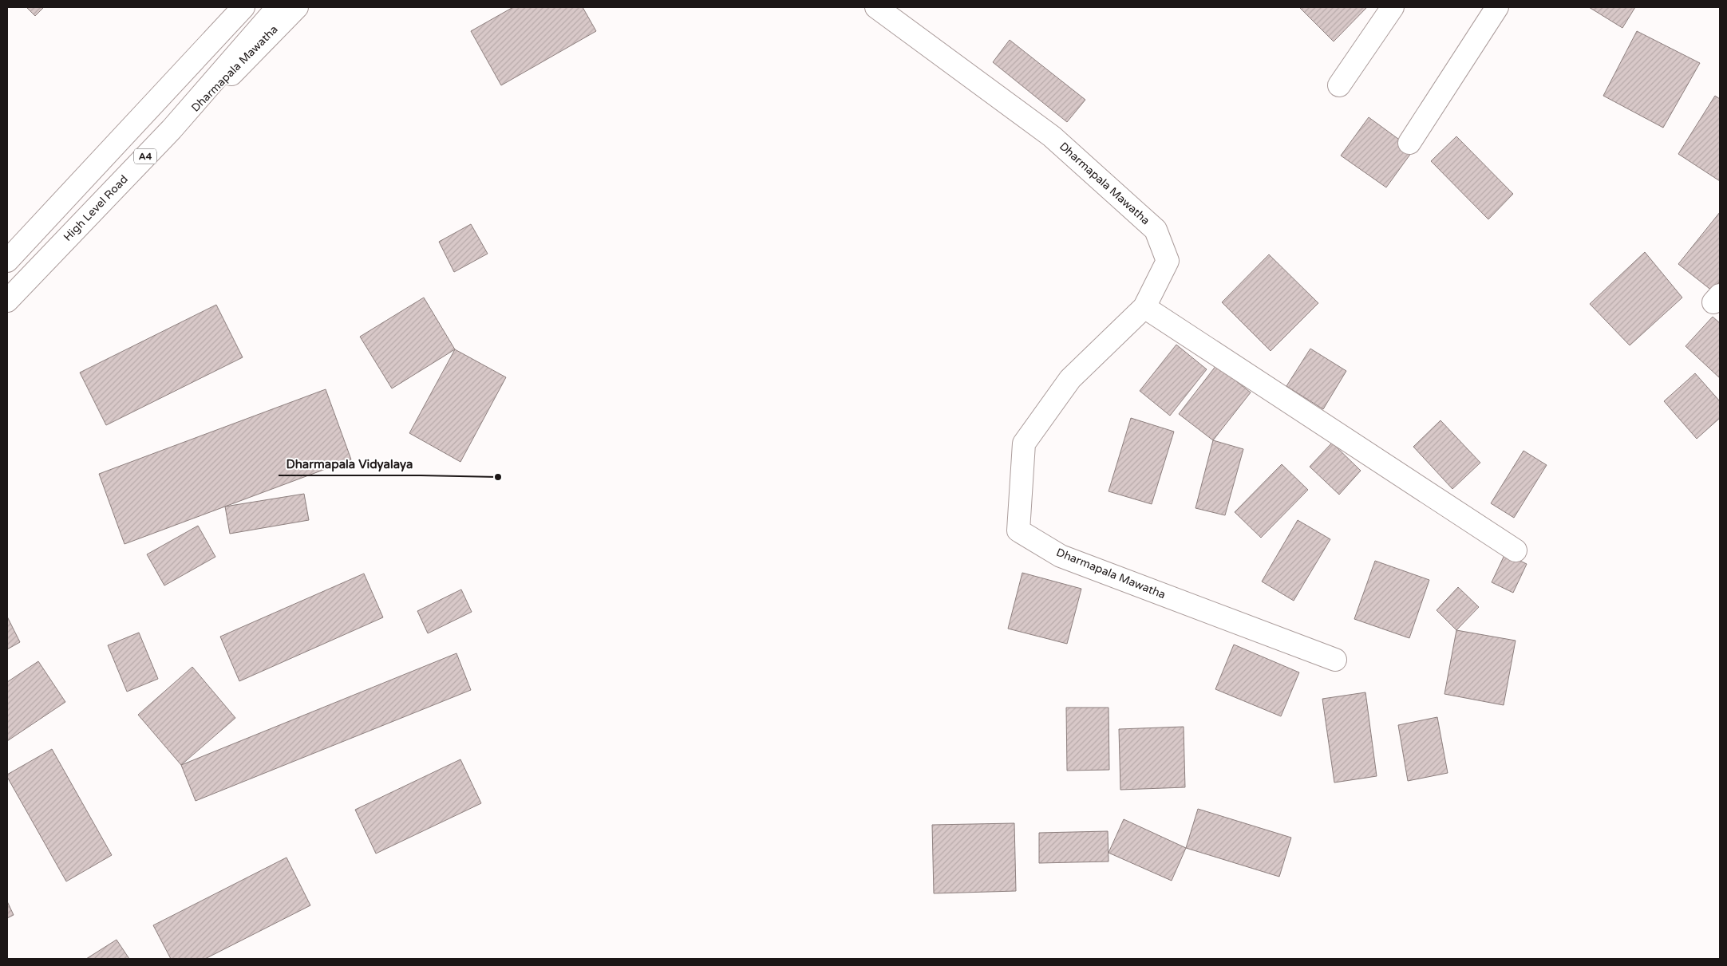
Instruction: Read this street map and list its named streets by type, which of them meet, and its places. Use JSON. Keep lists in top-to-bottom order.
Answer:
{
  "streets": {
    "main road": ["Dharmapala Mawatha", "A4", "High Level Road"]
  },
  "crossings": [
    ["Dharmapala Mawatha", "High Level Road"]
  ],
  "places": ["Dharmapala Vidyalaya"]
}
